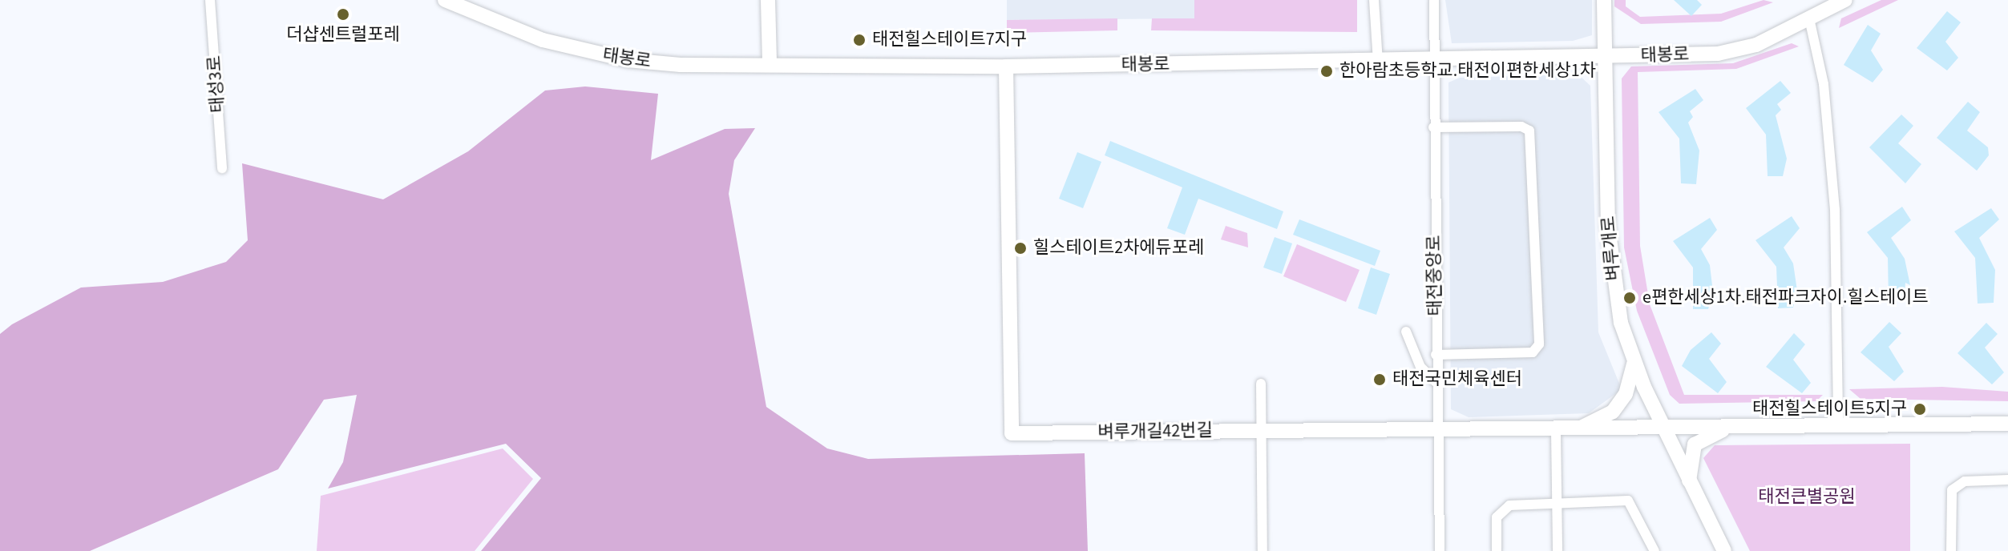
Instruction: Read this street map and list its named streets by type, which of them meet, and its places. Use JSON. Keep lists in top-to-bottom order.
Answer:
{
  "streets": {
    "street": [
      "태봉로",
      "태성3로",
      "벼루개로",
      "태전중앙로",
      "벼루개길42번길"
    ]
  },
  "crossings": [
    ["태봉로", "벼루개로"],
    ["태봉로", "태전중앙로"],
    ["태봉로", "벼루개길42번길"],
    ["벼루개로", "벼루개길42번길"],
    ["태전중앙로", "벼루개길42번길"]
  ],
  "parks": ["태전큰별공원"],
  "places": [
    "더샵센트럴포레",
    "태전힐스테이트7지구",
    "한아람초등학교.태전이편한세상1차",
    "힐스테이트2차에듀포레",
    "e편한세상1차.태전파크자이.힐스테이트",
    "태전국민체육센터",
    "태전힐스테이트5지구"
  ]
}
